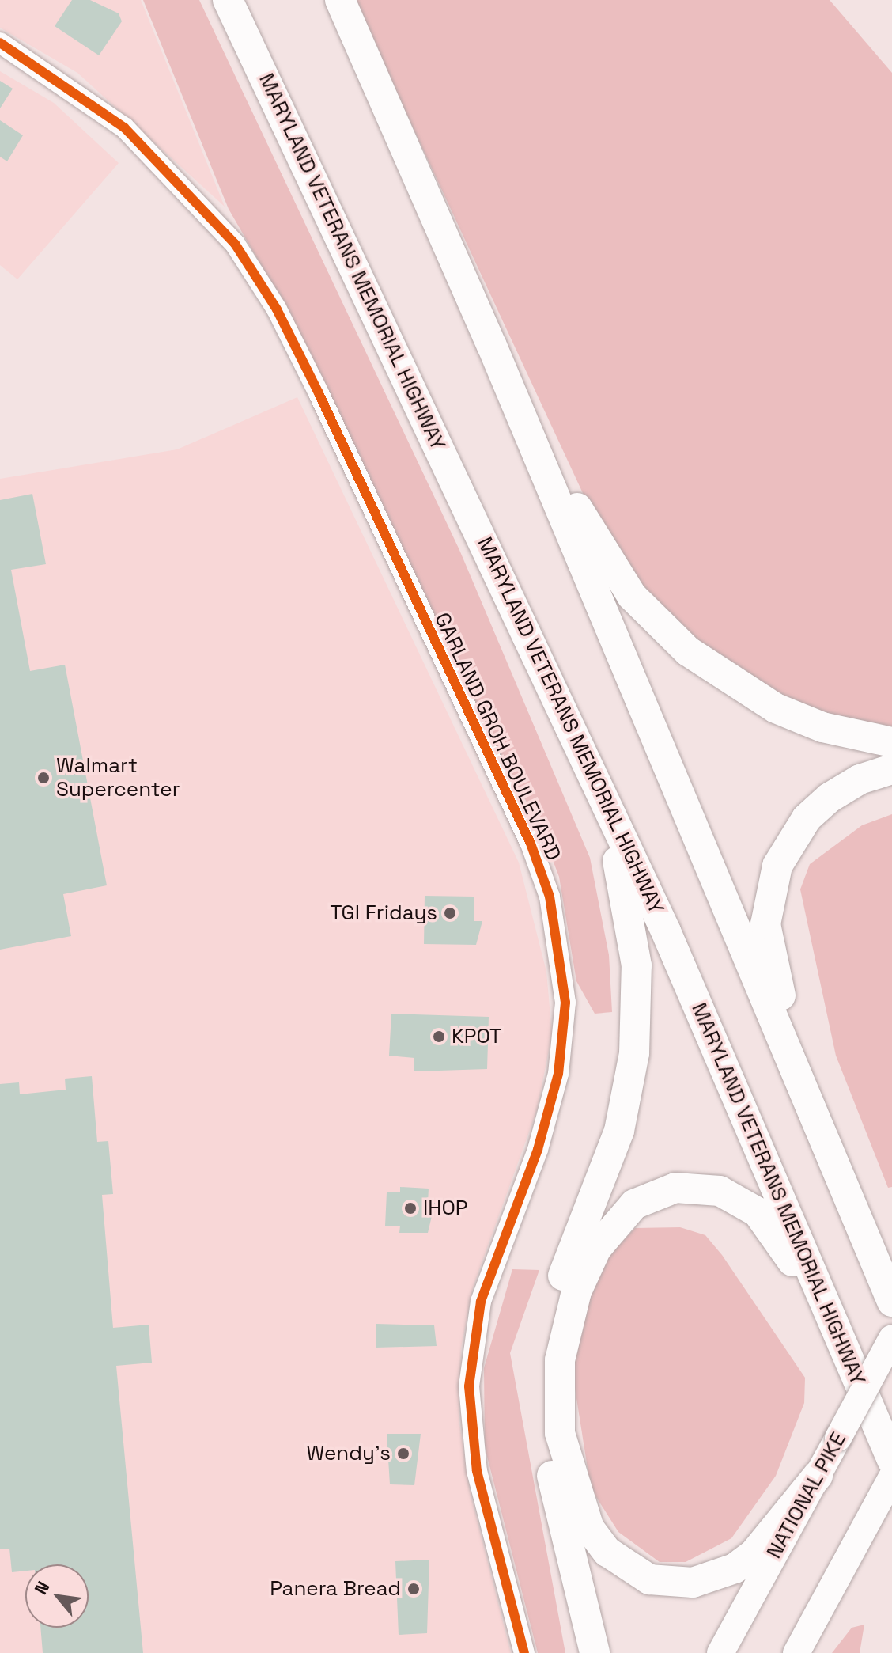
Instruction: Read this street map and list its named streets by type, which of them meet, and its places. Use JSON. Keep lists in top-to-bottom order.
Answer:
{
  "streets": {
    "highway": ["MARYLAND VETERANS MEMORIAL HIGHWAY"],
    "main road": ["NATIONAL PIKE"],
    "street": ["GARLAND GROH BOULEVARD"]
  },
  "places": [
    "Walmart Supercenter",
    "TGI Fridays",
    "KPOT",
    "IHOP",
    "Wendy's",
    "Panera Bread"
  ],
  "north": "top left"
}
